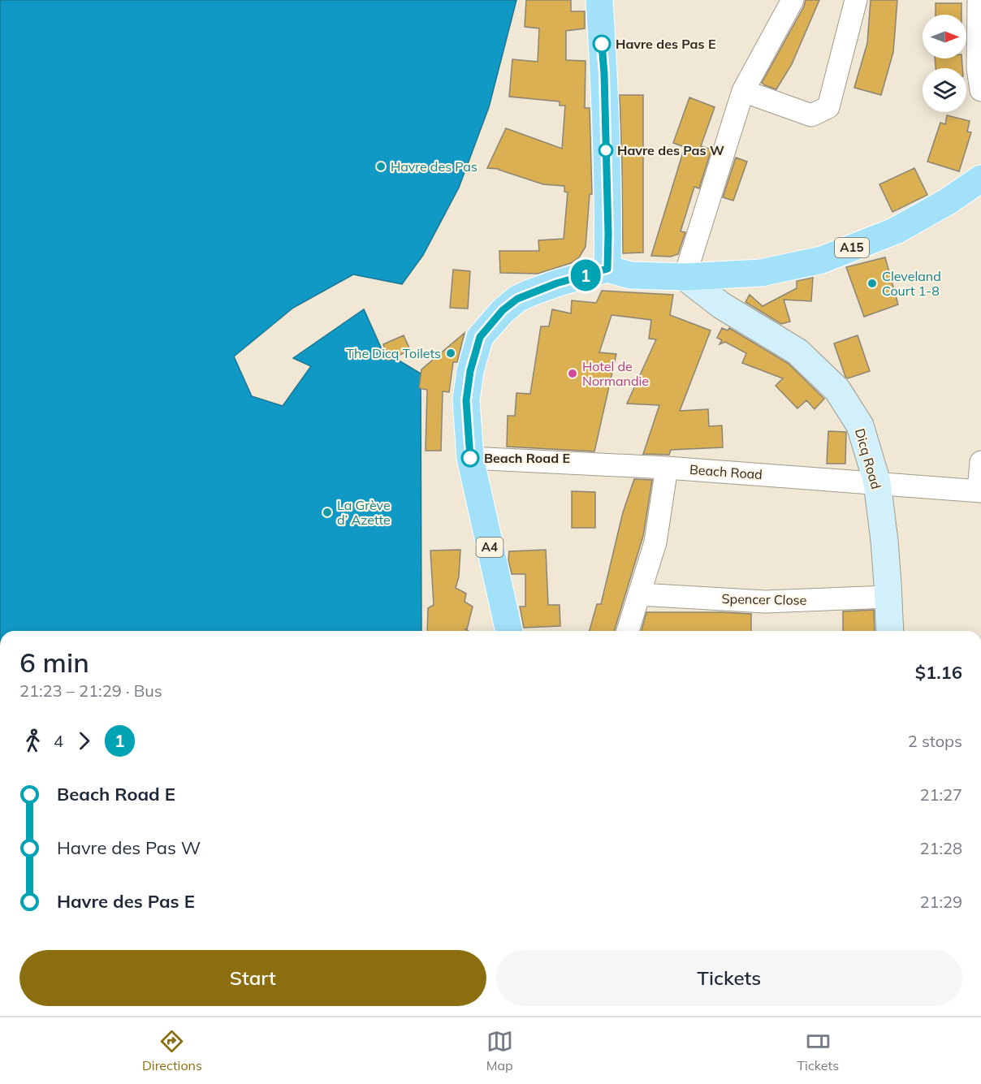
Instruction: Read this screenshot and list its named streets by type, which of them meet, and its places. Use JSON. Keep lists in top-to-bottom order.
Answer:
{
  "streets": {
    "main road": ["A15", "Dicq Road", "A4"],
    "street": ["Beach Road", "Spencer Close"]
  },
  "crossings": [
    ["A15", "Dicq Road"],
    ["A15", "A4"],
    ["Dicq Road", "Beach Road"],
    ["Dicq Road", "Spencer Close"],
    ["Beach Road", "A4"]
  ],
  "places": [
    "Havre des Pas E",
    "Havre des Pas W",
    "Havre des Pas",
    "Cleveland Court 1-8",
    "The Dicq Toilets",
    "Hotel de Normandie",
    "Beach Road E",
    "La Grève d’ Azette"
  ],
  "lines": ["bus line 1"],
  "north": "right",
  "page": {
    "on_map": "1",
    "heading": ["6 min", "21:23 – 21:29 · Bus", "$1.16"],
    "legs": ["4", "1", "2 stops"],
    "list": [
      {
        "name": "Beach Road E",
        "value": "21:27"
      },
      {
        "name": "Havre des Pas W",
        "value": "21:28"
      },
      {
        "name": "Havre des Pas E",
        "value": "21:29"
      }
    ],
    "buttons": ["Start", "Tickets"],
    "tabs": ["Directions", "Map", "Tickets"]
  }
}
